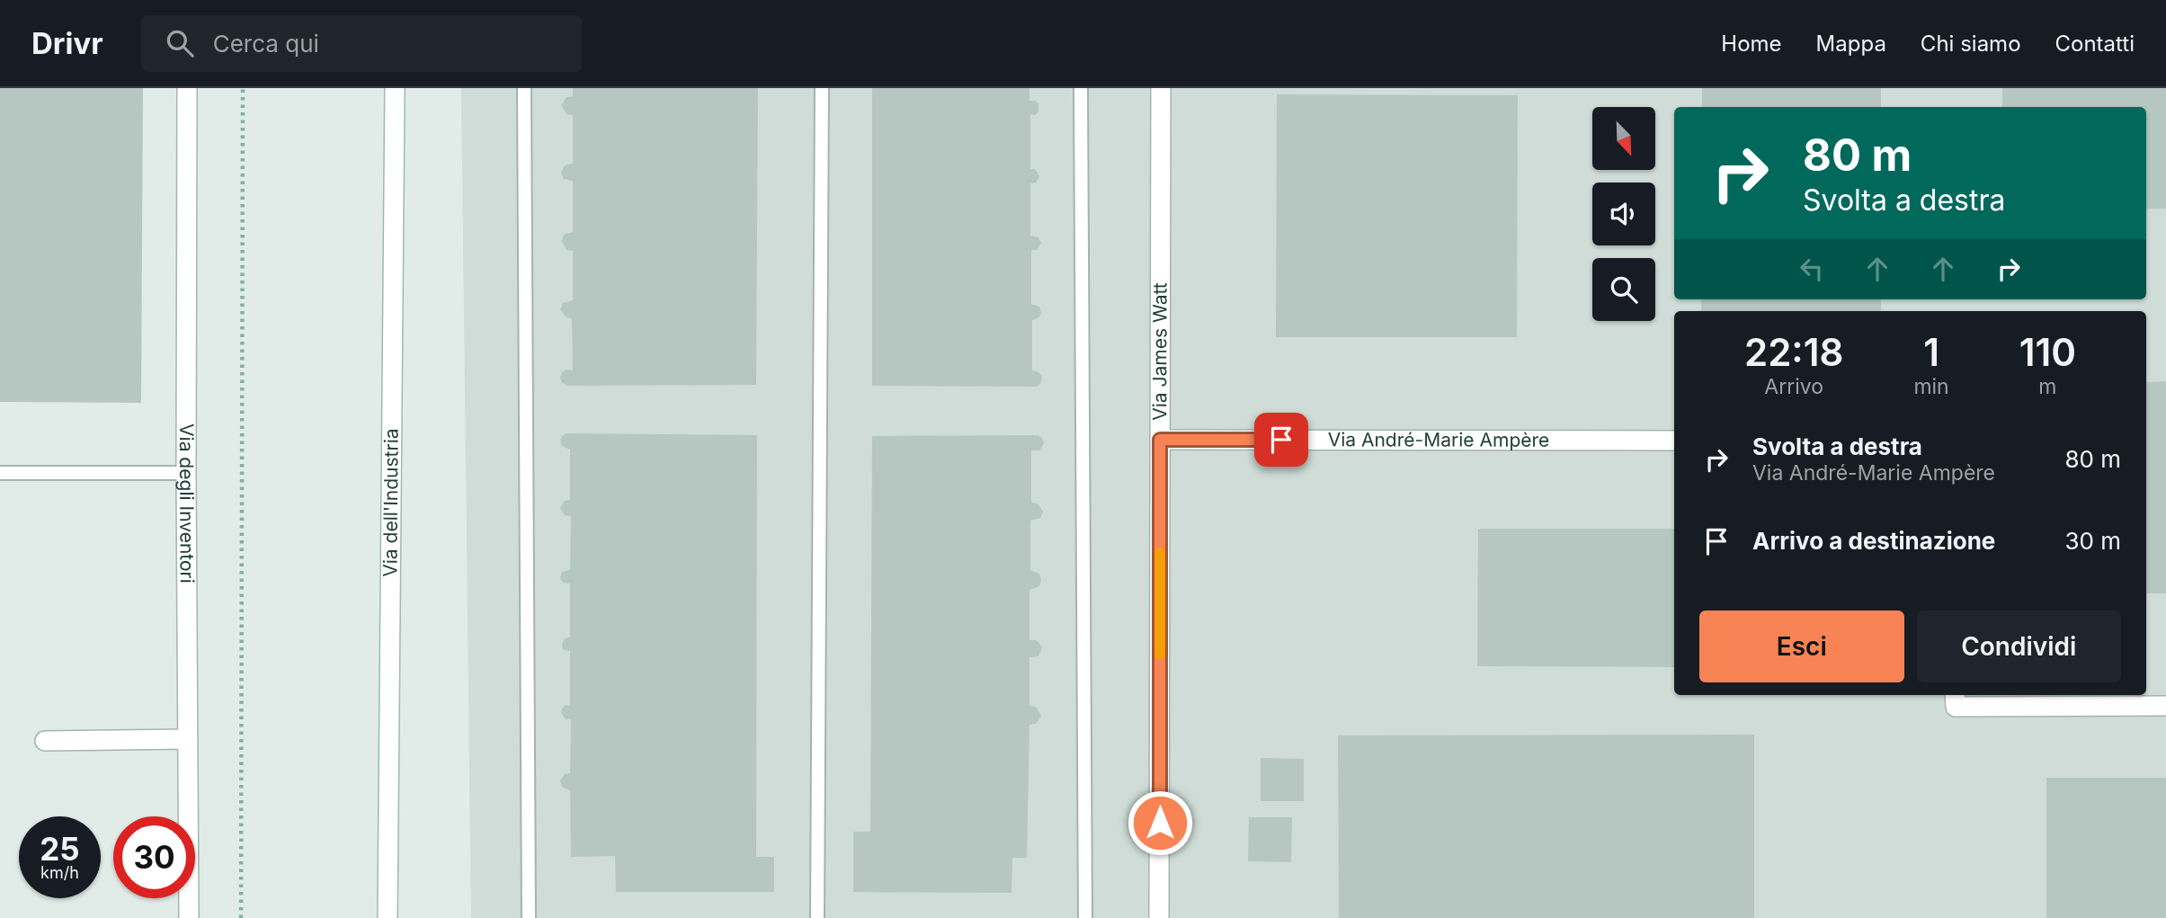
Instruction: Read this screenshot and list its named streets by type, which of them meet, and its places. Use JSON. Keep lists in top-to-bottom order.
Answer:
{
  "streets": {
    "street": [
      "Via James Watt",
      "Via André-Marie Ampère",
      "Via degli Inventori",
      "Via dell'Industria"
    ]
  },
  "crossings": [
    ["Via James Watt", "Via André-Marie Ampère"]
  ],
  "north": "bottom right",
  "page": {
    "header": "Drivr",
    "search": "Cerca qui",
    "nav": [
      "Home",
      "Mappa",
      "Chi siamo",
      "Contatti"
    ],
    "turn": ["80 m", "Svolta a destra"],
    "eta": [
      "22:18",
      "Arrivo",
      "1",
      "min",
      "110",
      "m"
    ],
    "list": [
      {
        "name": "Svolta a destra",
        "note": "Via André-Marie Ampère",
        "value": "80 m"
      },
      {
        "name": "Arrivo a destinazione",
        "value": "30 m"
      }
    ],
    "buttons": ["Esci", "Condividi"],
    "speed": "25 km/h",
    "limit": "30"
  }
}
